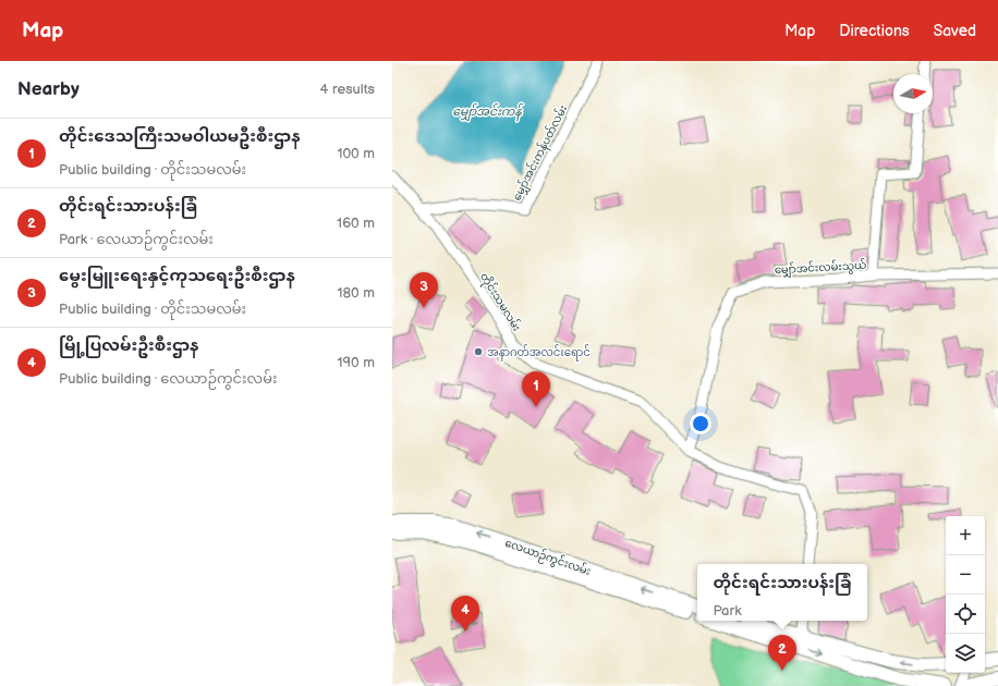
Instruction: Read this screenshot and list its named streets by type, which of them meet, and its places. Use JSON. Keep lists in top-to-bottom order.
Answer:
{
  "streets": {
    "street": [
      "မျှော်အင်းကန်ပတ်လမ်း",
      "မျှော်အင်းလမ်းသွယ်",
      "တိုင်းသမလမ်း",
      "လေယာဉ်ကွင်းလမ်း"
    ]
  },
  "crossings": [
    ["မျှော်အင်းကန်ပတ်လမ်း", "တိုင်းသမလမ်း"],
    ["မျှော်အင်းလမ်းသွယ်", "တိုင်းသမလမ်း"]
  ],
  "water": ["မျှော်အင်းကန်"],
  "places": ["အနာဂတ်အလင်းရောင်"],
  "north": "right",
  "page": {
    "header": "Map",
    "nav": ["Map", "Directions", "Saved"],
    "heading": ["Nearby", "4 results"],
    "list": [
      {
        "mark": "1",
        "name": "တိုင်းဒေသကြီးသမဝါယမဦးစီးဌာန",
        "note": "Public building · တိုင်းသမလမ်း",
        "value": "100 m"
      },
      {
        "mark": "2",
        "name": "တိုင်းရင်းသားပန်းခြံ",
        "note": "Park · လေယာဉ်ကွင်းလမ်း",
        "value": "160 m"
      },
      {
        "mark": "3",
        "name": "မွေးမြူးရေးနှင့်ကုသရေးဦးစီးဌာန",
        "note": "Public building · တိုင်းသမလမ်း",
        "value": "180 m"
      },
      {
        "mark": "4",
        "name": "မြို့ပြလမ်းဦးစီးဌာန",
        "note": "Public building · လေယာဉ်ကွင်းလမ်း",
        "value": "190 m"
      }
    ],
    "pins": [
      "3",
      "1",
      "4",
      "2"
    ],
    "map_buttons": ["+", "−"],
    "popup": ["တိုင်းရင်းသားပန်းခြံ", "Park"]
  }
}
